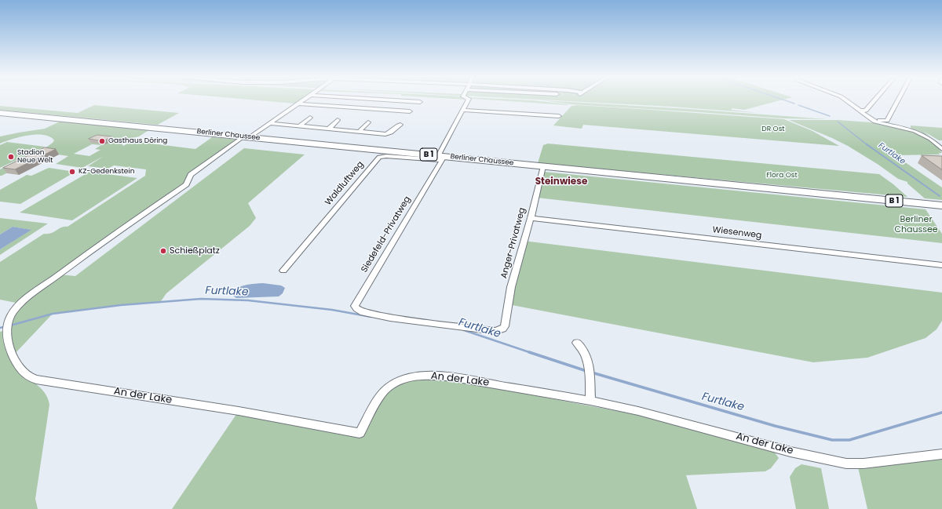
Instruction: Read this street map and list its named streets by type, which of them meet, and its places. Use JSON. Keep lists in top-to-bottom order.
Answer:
{
  "streets": {
    "main road": ["Berliner Chaussee", "B 1"],
    "street": [
      "Waldluftweg",
      "Wiesenweg",
      "Siedefeld-Privatweg",
      "Anger-Privatweg",
      "An der Lake"
    ]
  },
  "crossings": [
    ["Berliner Chaussee", "Waldluftweg"],
    ["Berliner Chaussee", "Siedefeld-Privatweg"],
    ["Berliner Chaussee", "Anger-Privatweg"],
    ["Berliner Chaussee", "An der Lake"],
    ["Waldluftweg", "Siedefeld-Privatweg"],
    ["Wiesenweg", "Anger-Privatweg"],
    ["Siedefeld-Privatweg", "Anger-Privatweg"]
  ],
  "districts": ["Steinwiese"],
  "water": ["Furtlake"],
  "parks": ["DR Ost", "Flora Ost", "Berliner Chaussee"],
  "places": [
    "Gasthaus Döring",
    "Stadion Neue Welt",
    "KZ-Gedenkstein",
    "Schießplatz"
  ]
}
